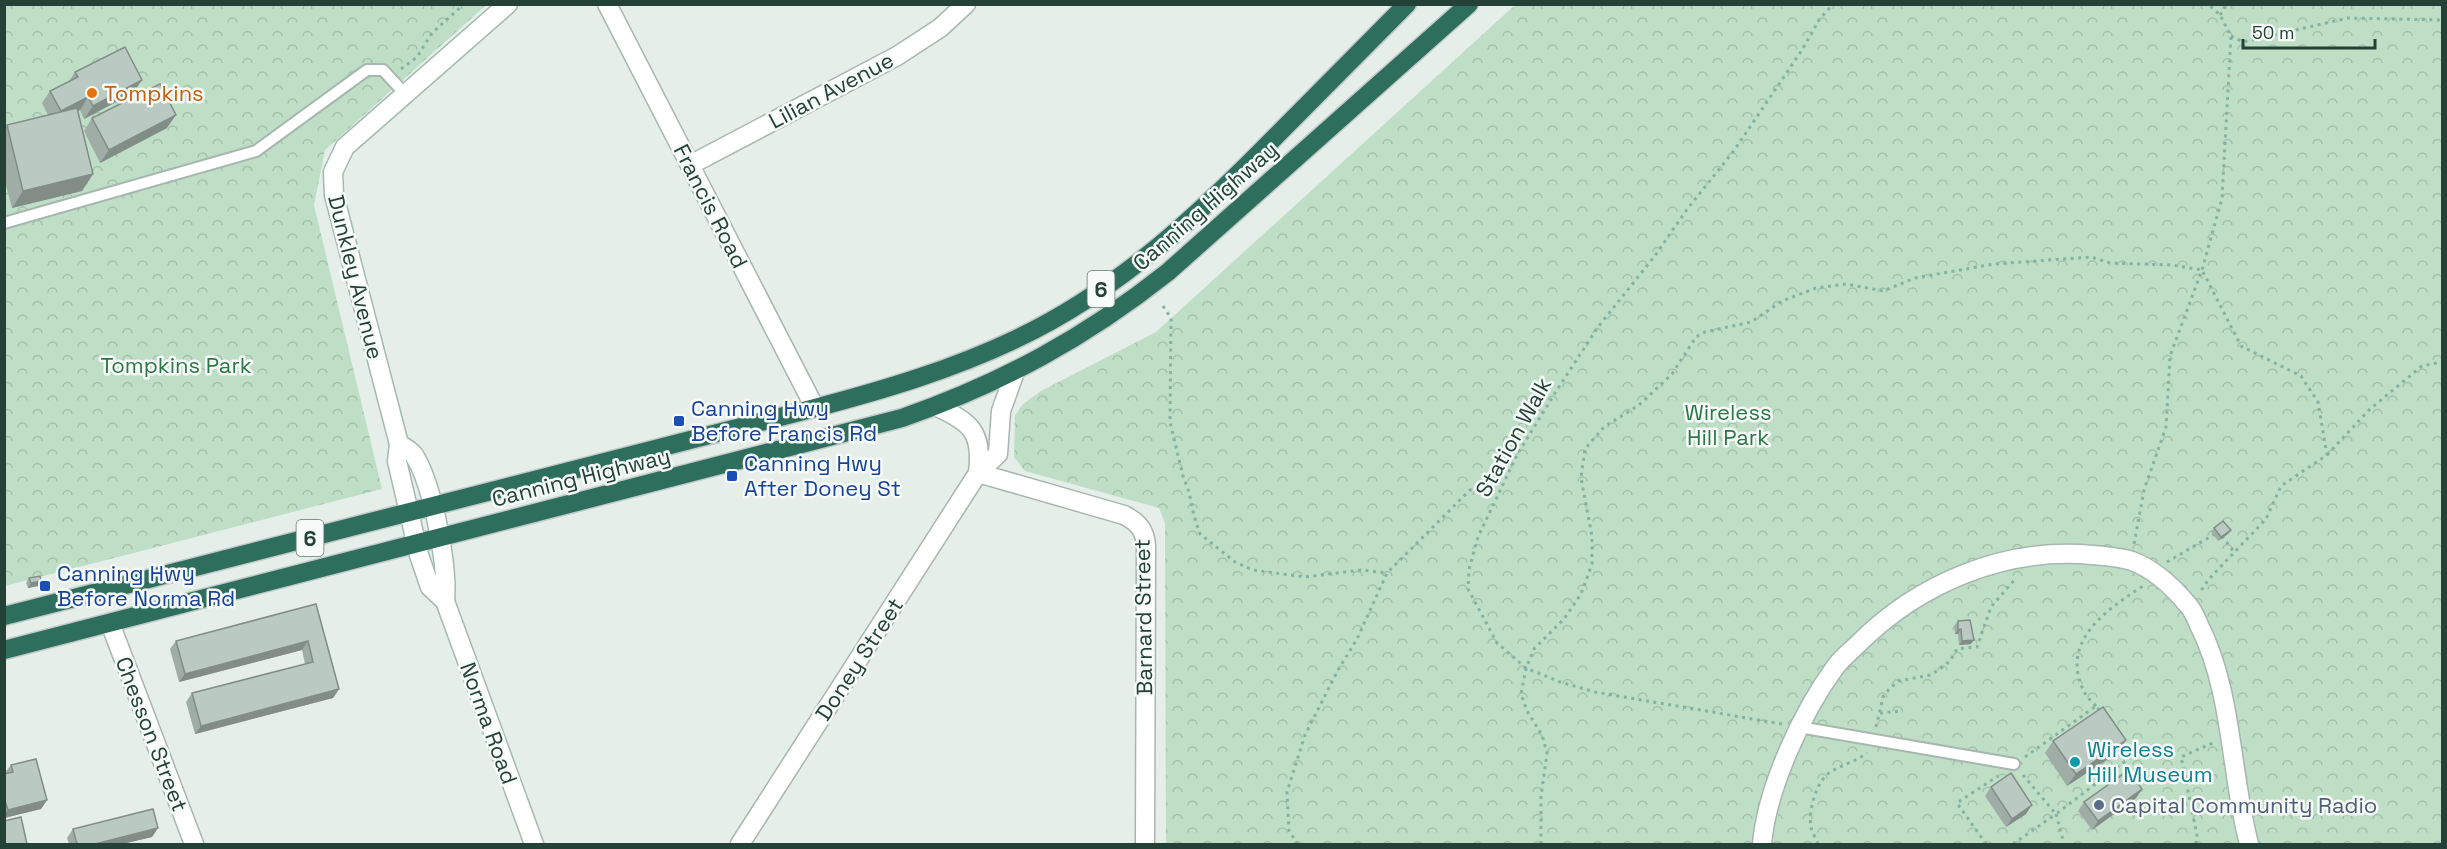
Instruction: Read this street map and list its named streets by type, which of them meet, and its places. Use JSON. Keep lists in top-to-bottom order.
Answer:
{
  "streets": {
    "highway": ["Canning Highway", "6"],
    "street": [
      "Lilian Avenue",
      "Francis Road",
      "Dunkley Avenue",
      "Barnard Street",
      "Doney Street",
      "Norma Road",
      "Chesson Street"
    ],
    "path": ["Station Walk"]
  },
  "crossings": [
    ["Lilian Avenue", "Francis Road"],
    ["Francis Road", "Canning Highway"],
    ["Canning Highway", "Dunkley Avenue"],
    ["Canning Highway", "Doney Street"],
    ["Canning Highway", "Norma Road"],
    ["Canning Highway", "Chesson Street"],
    ["Dunkley Avenue", "Norma Road"],
    ["Barnard Street", "Doney Street"]
  ],
  "parks": ["Tompkins Park", "Wireless Hill Park"],
  "places": {
    "other": ["Tompkins", "Wireless Hill Museum", "Capital Community Radio"],
    "transit": ["Canning Hwy Before Francis Rd", "Canning Hwy After Doney St", "Canning Hwy Before Norma Rd"]
  },
  "scale_bar": "50 m"
}
